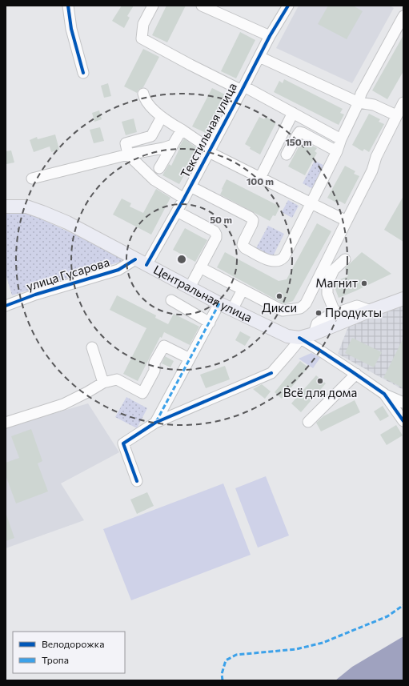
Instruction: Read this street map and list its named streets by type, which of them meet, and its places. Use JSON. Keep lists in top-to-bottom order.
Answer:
{
  "streets": {
    "main road": ["Центральная улица"],
    "street": ["Текстильная улица", "улица Гусарова"]
  },
  "crossings": [
    ["Текстильная улица", "Центральная улица"],
    ["улица Гусарова", "Центральная улица"]
  ],
  "places": [
    "Магнит",
    "Дикси",
    "Продукты",
    "Всё для дома"
  ],
  "legend": ["Велодорожка", "Тропа"],
  "rings": ["150 m", "100 m", "50 m"]
}
